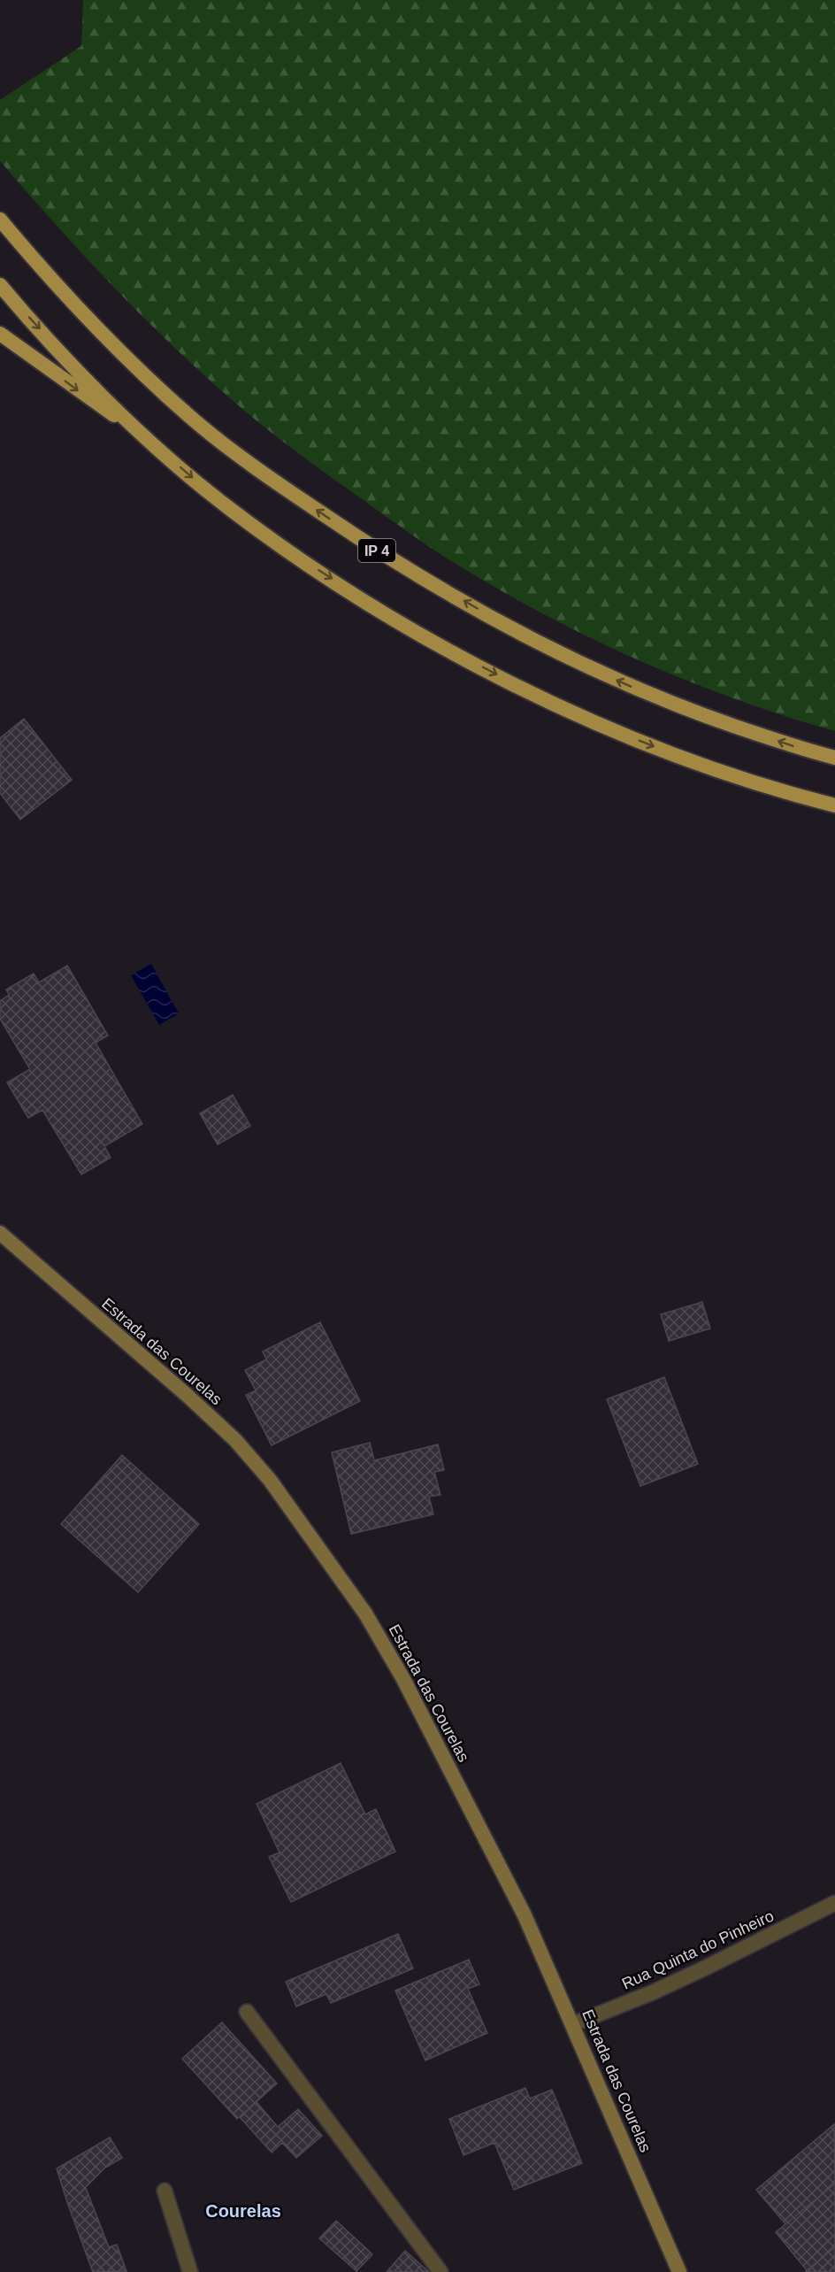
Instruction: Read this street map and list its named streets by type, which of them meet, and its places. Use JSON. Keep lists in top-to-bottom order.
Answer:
{
  "streets": {
    "highway": ["IP 4"],
    "main road": ["Estrada das Courelas"],
    "street": ["Rua Quinta do Pinheiro"]
  },
  "crossings": [
    ["Estrada das Courelas", "Rua Quinta do Pinheiro"]
  ],
  "districts": ["Courelas"]
}
